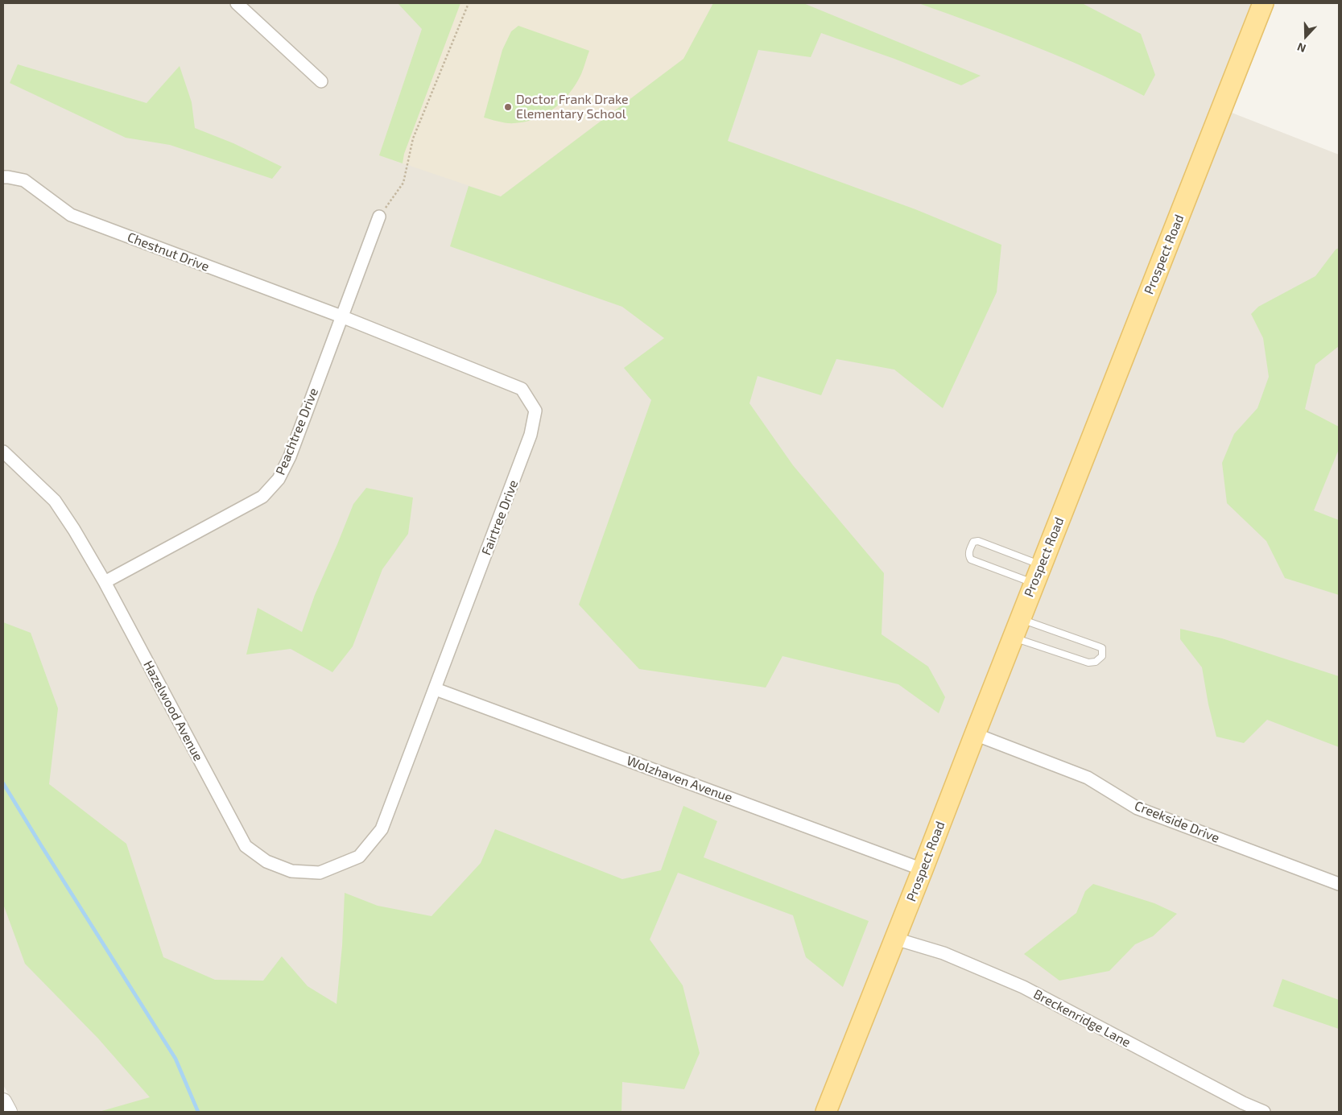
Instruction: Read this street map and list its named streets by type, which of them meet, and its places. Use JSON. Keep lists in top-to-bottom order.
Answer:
{
  "streets": {
    "main road": ["Prospect Road"],
    "street": [
      "Chestnut Drive",
      "Peachtree Drive",
      "Fairtree Drive",
      "Hazelwood Avenue",
      "Wolzhaven Avenue",
      "Creekside Drive",
      "Breckenridge Lane"
    ]
  },
  "crossings": [
    ["Chestnut Drive", "Peachtree Drive"],
    ["Chestnut Drive", "Fairtree Drive"],
    ["Prospect Road", "Wolzhaven Avenue"],
    ["Prospect Road", "Creekside Drive"],
    ["Prospect Road", "Breckenridge Lane"],
    ["Peachtree Drive", "Fairtree Drive"],
    ["Peachtree Drive", "Hazelwood Avenue"],
    ["Fairtree Drive", "Hazelwood Avenue"],
    ["Fairtree Drive", "Wolzhaven Avenue"]
  ],
  "places": ["Doctor Frank Drake Elementary School"],
  "north": "bottom"
}
